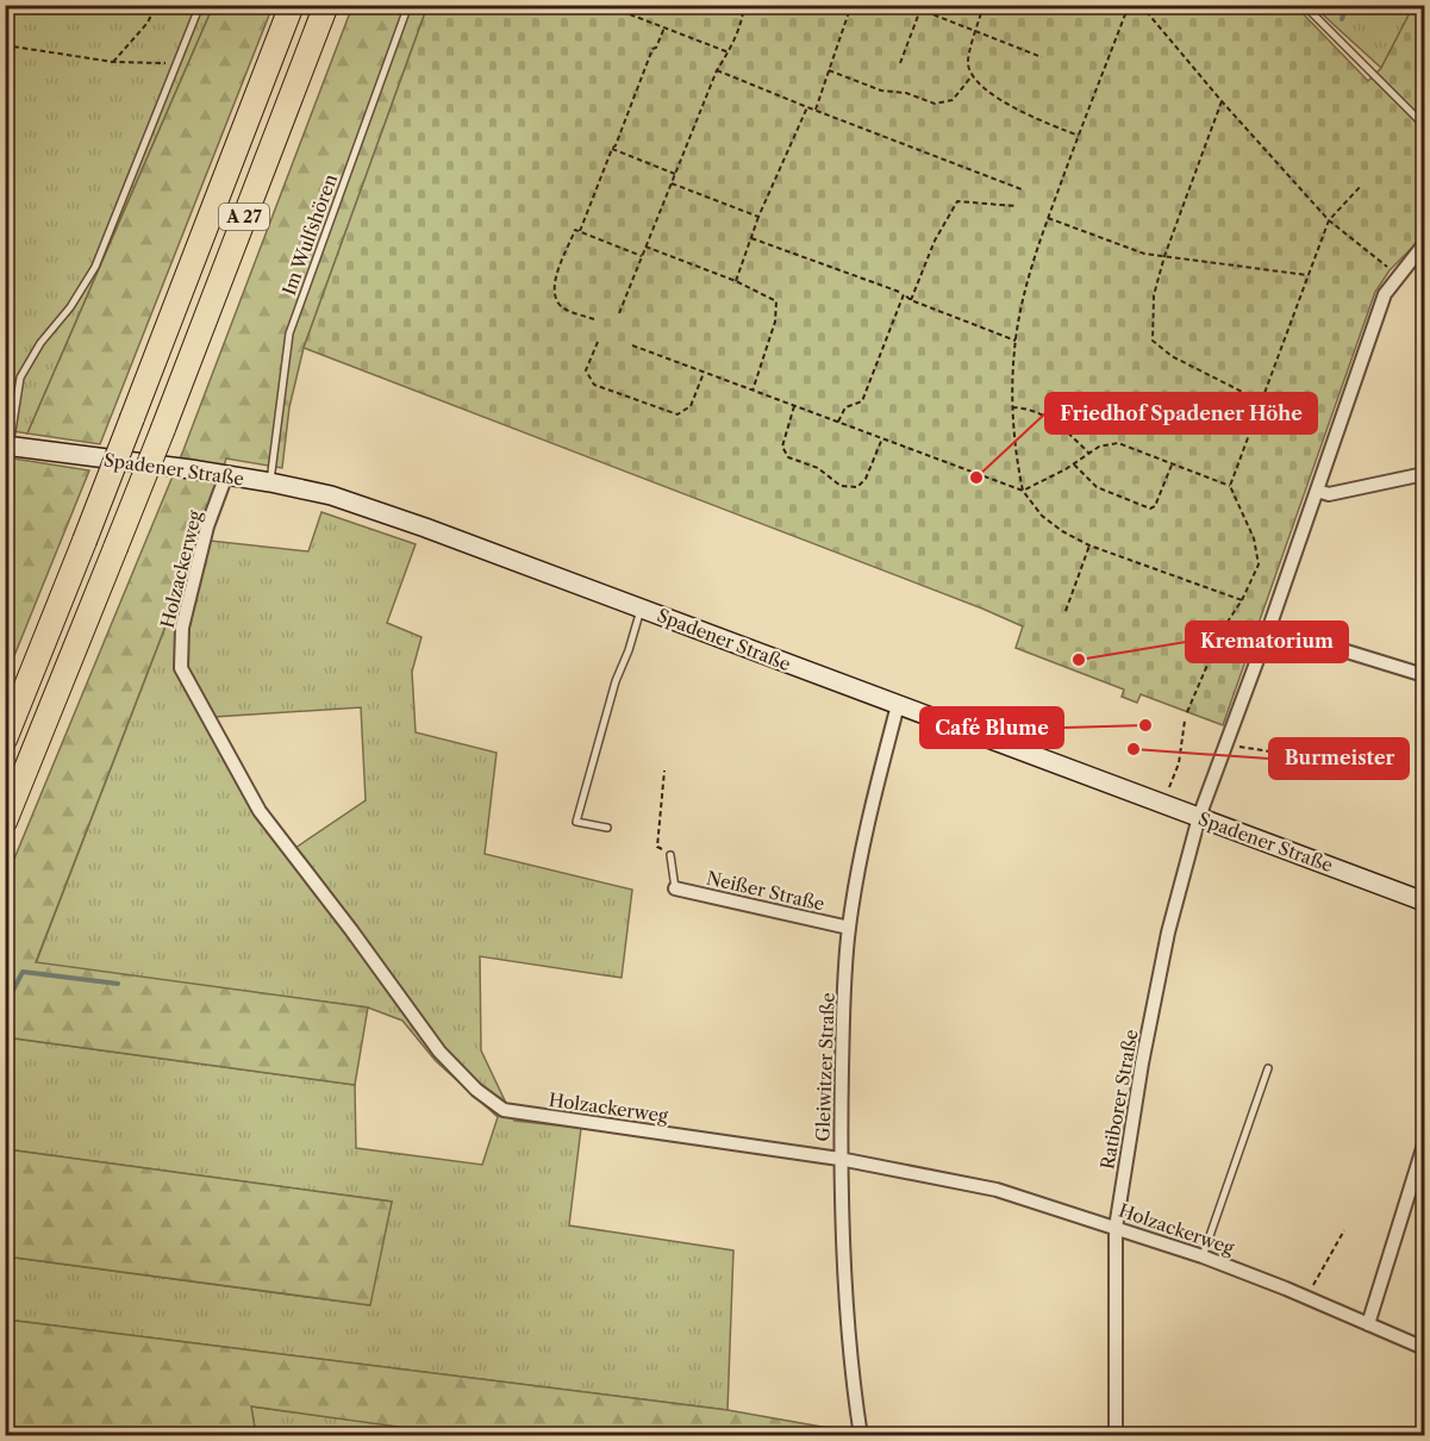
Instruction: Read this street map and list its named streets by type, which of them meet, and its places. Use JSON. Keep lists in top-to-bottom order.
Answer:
{
  "streets": {
    "highway": ["A 27"],
    "street": [
      "Spadener Straße",
      "Holzackerweg",
      "Neißer Straße",
      "Gleiwitzer Straße",
      "Ratiborer Straße"
    ],
    "lane": ["Im Wulfshören"]
  },
  "crossings": [
    ["Im Wulfshören", "Spadener Straße"],
    ["Spadener Straße", "Holzackerweg"],
    ["Spadener Straße", "Gleiwitzer Straße"],
    ["Spadener Straße", "Ratiborer Straße"],
    ["Holzackerweg", "Gleiwitzer Straße"],
    ["Holzackerweg", "Ratiborer Straße"],
    ["Neißer Straße", "Gleiwitzer Straße"]
  ],
  "places": [
    "Friedhof Spadener Höhe",
    "Krematorium",
    "Café Blume",
    "Burmeister"
  ]
}
